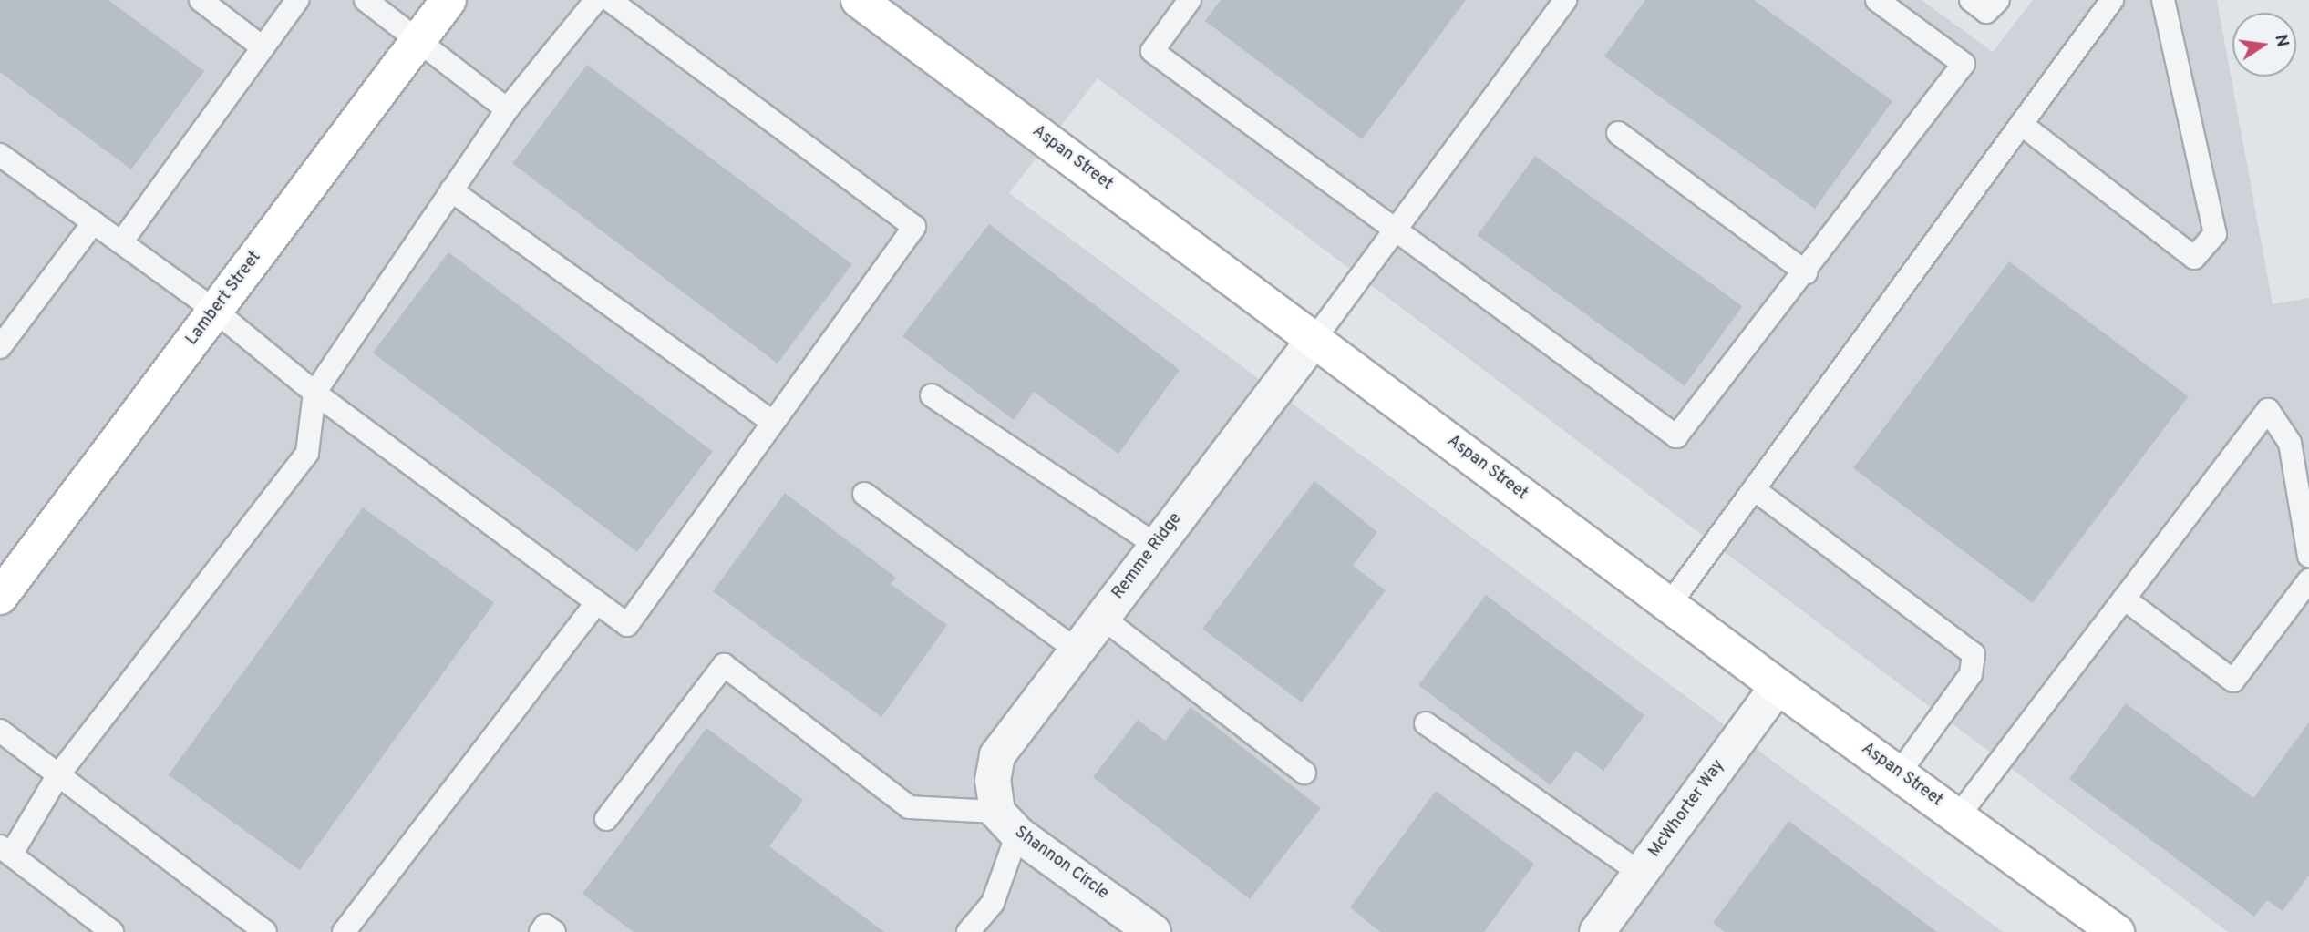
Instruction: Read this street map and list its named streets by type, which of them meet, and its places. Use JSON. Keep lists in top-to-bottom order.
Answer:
{
  "streets": {
    "street": [
      "Aspan Street",
      "Lambert Street",
      "Remme Ridge",
      "McWhorter Way",
      "Shannon Circle"
    ]
  },
  "crossings": [
    ["Aspan Street", "Remme Ridge"],
    ["Aspan Street", "McWhorter Way"],
    ["Remme Ridge", "Shannon Circle"]
  ],
  "north": "right"
}
